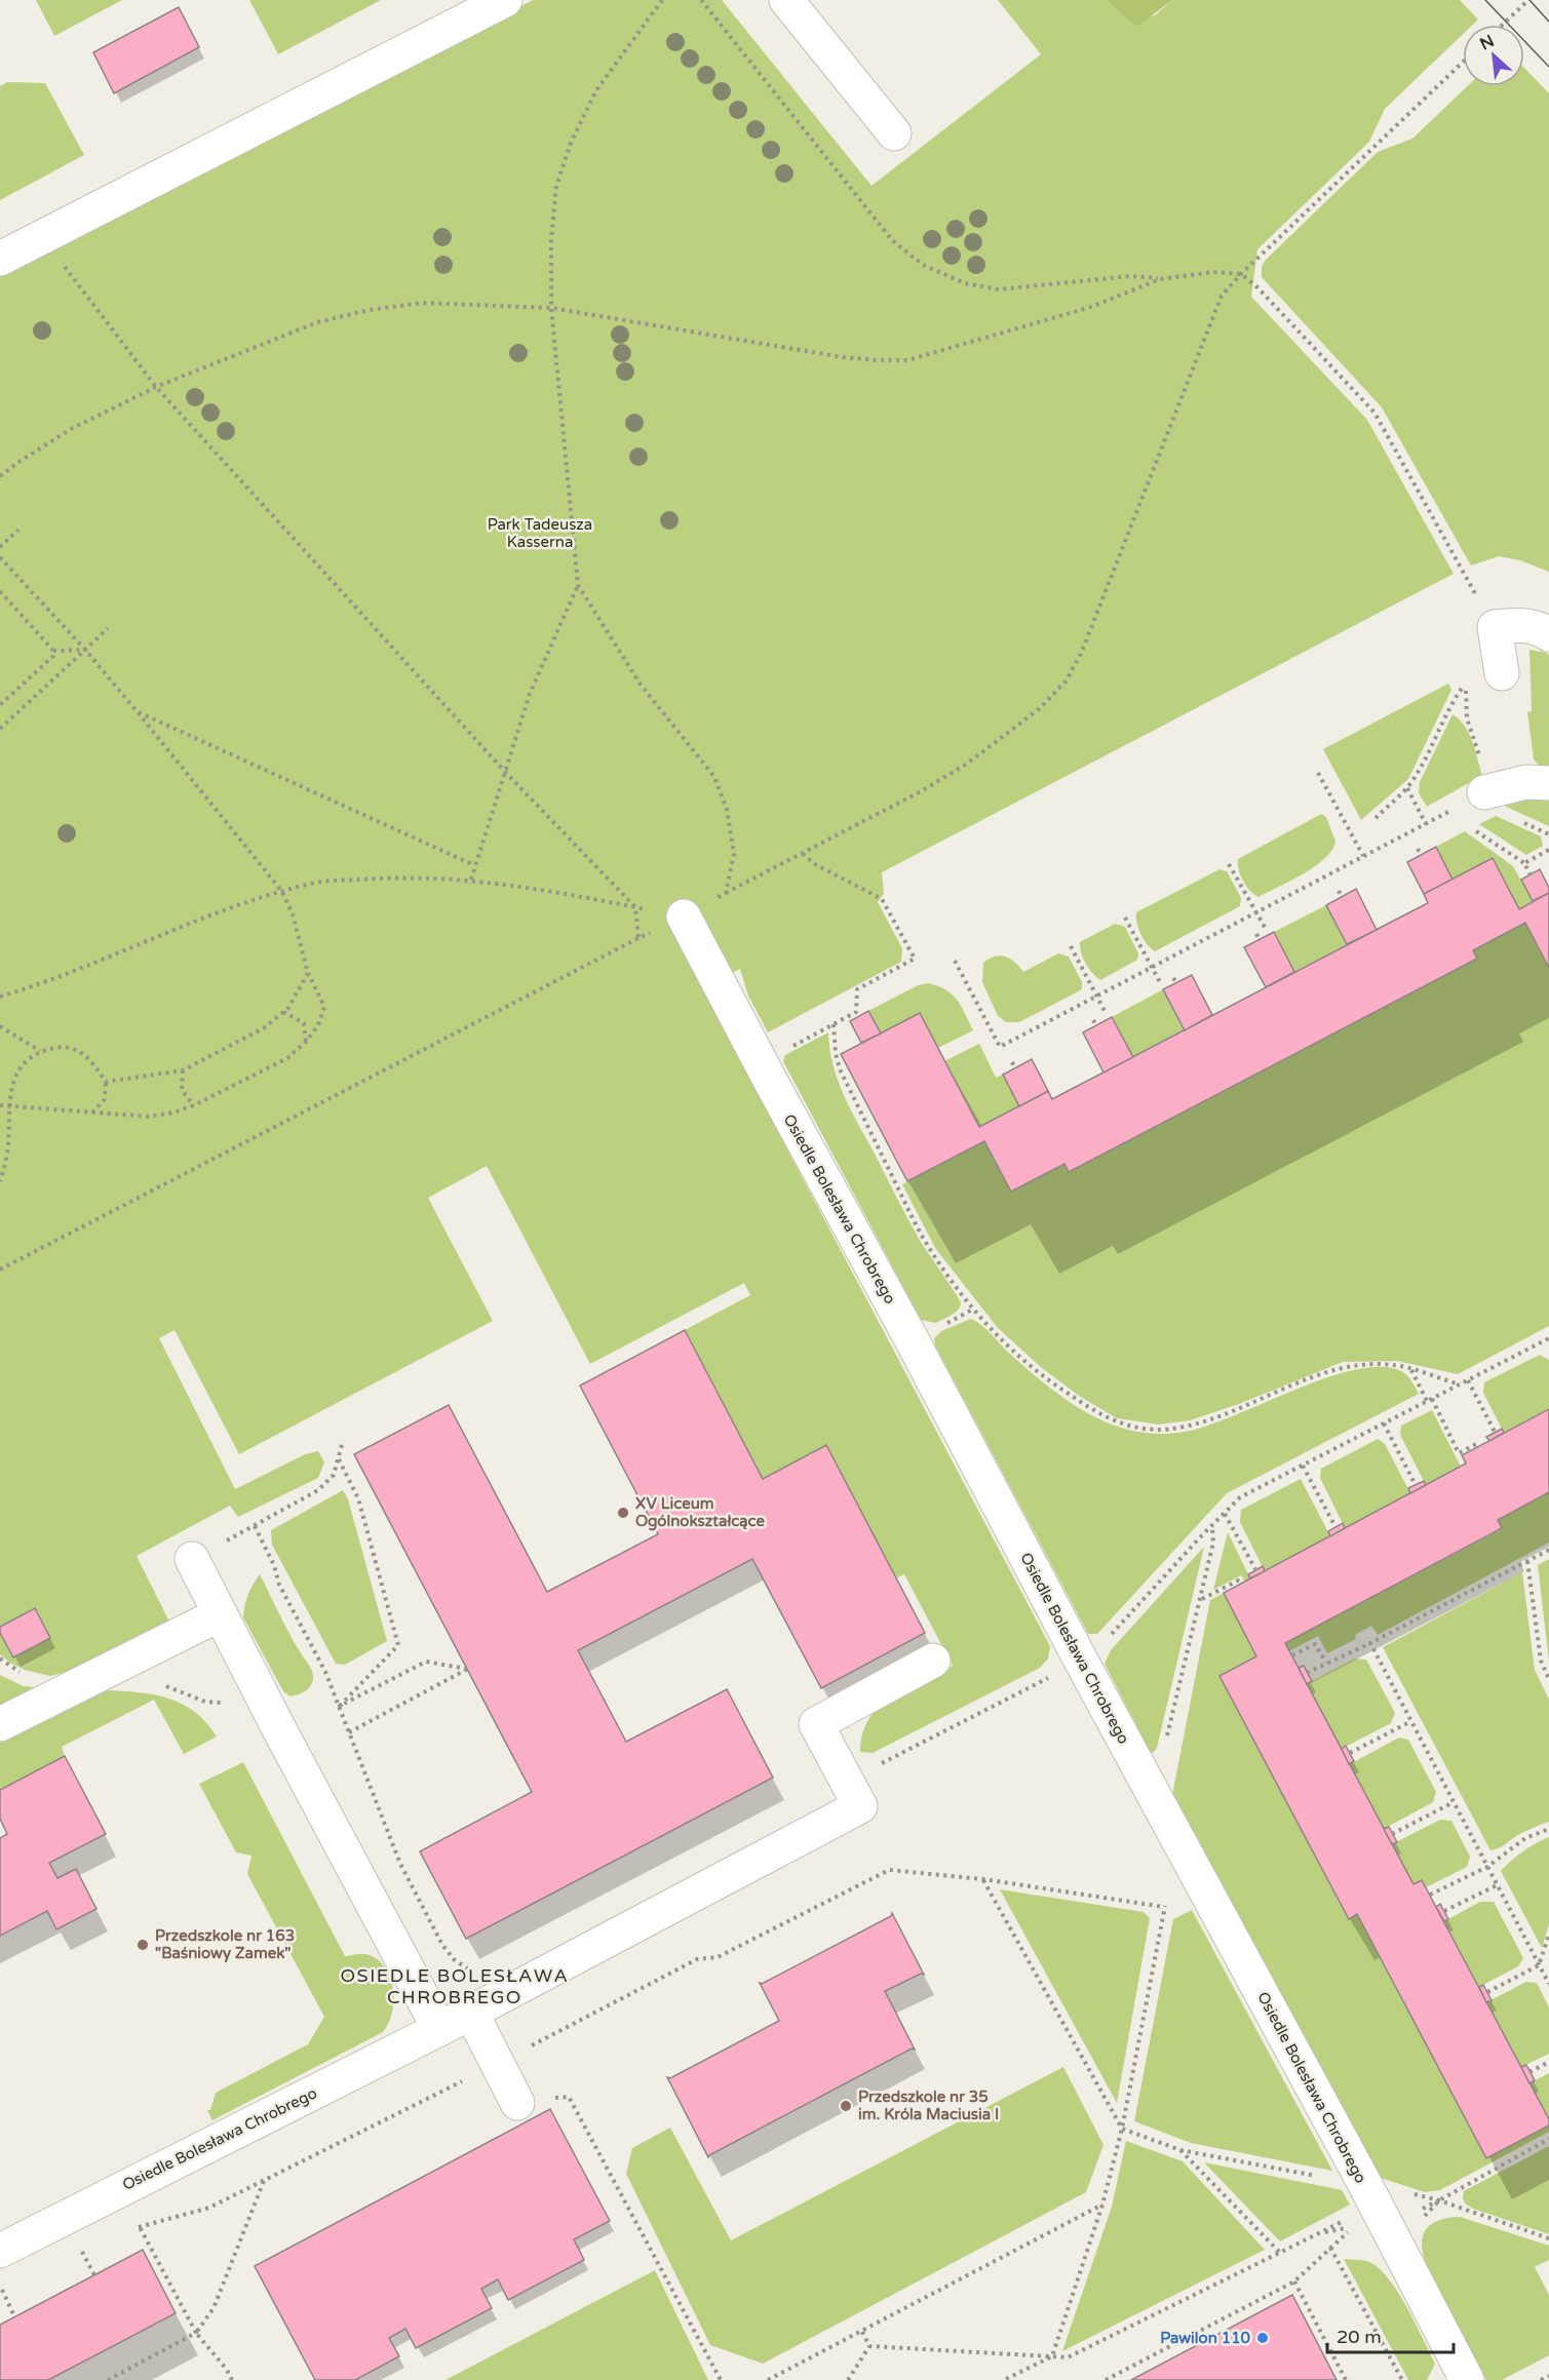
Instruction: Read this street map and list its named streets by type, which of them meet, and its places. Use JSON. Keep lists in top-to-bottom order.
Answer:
{
  "streets": {
    "street": ["Osiedle Bolesława Chrobrego"]
  },
  "districts": ["OSIEDLE BOLESŁAWA CHROBREGO"],
  "parks": ["Park Tadeusza Kasserna"],
  "places": [
    "XV Liceum Ogólnokształcące",
    "Przedszkole nr 163 \"Baśniowy Zamek\"",
    "Przedszkole nr 35 im. Króla Maciusia I",
    "Pawilon 110"
  ],
  "scale_bar": "20 m",
  "north": "top left"
}
